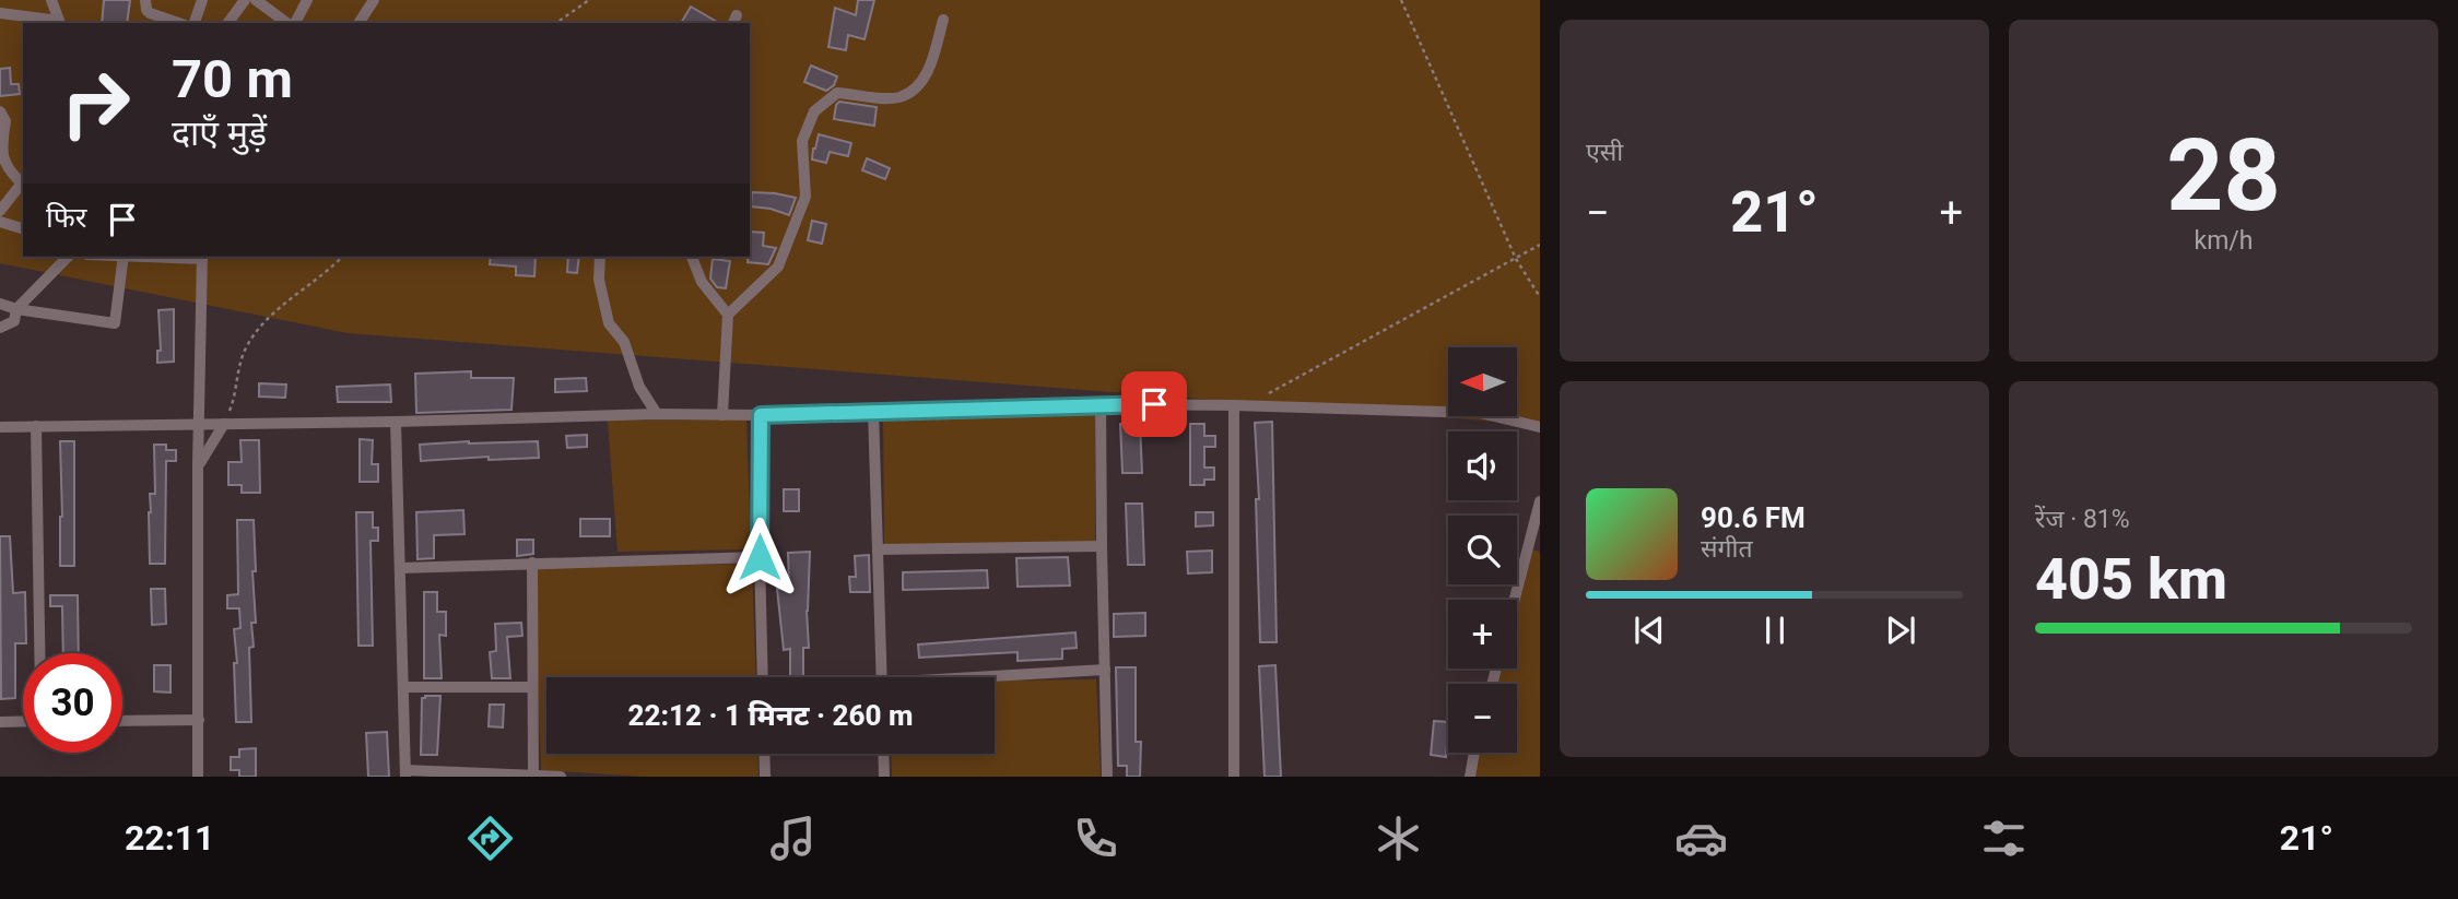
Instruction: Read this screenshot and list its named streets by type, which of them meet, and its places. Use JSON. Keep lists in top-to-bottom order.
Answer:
{
  "north": "left",
  "page": {
    "tile": [
      "एसी",
      ["28", "km/h"],
      ["रेंज · 81%", "405 km"]
    ],
    "turn": ["70 m", "दाएँ मुड़ें"],
    "heat": ["−", "21°", "+"],
    "then": "फिर",
    "map_buttons": ["+", "−"],
    "song": ["90.6 FM", "संगीत"],
    "limit": "30",
    "trip": "22:12 · 1 मिनट · 260 m",
    "tabs": ["22:11", "21°"]
  }
}
